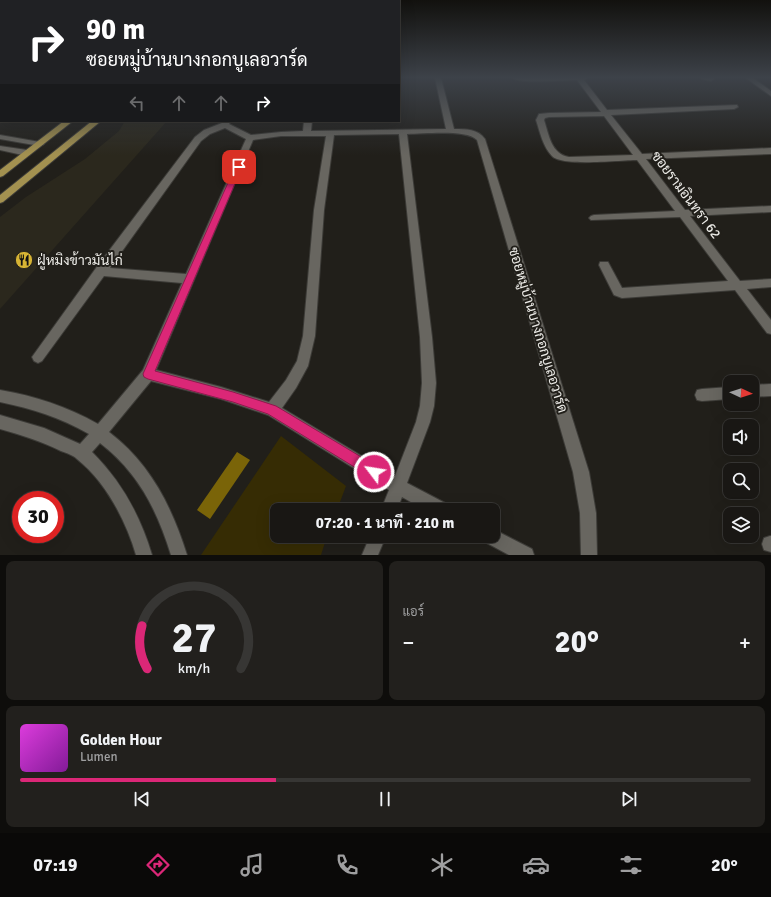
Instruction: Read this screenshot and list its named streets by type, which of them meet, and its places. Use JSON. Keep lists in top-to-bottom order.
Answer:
{
  "streets": {
    "street": ["ซอยรามอินทรา 62", "ซอยหมู่บ้านบางกอกบูเลอวาร์ด"]
  },
  "places": {
    "restaurant": ["ฝู่หมิงข้าวมันไก่"]
  },
  "north": "right",
  "page": {
    "turn": ["90 m", "ซอยหมู่บ้านบางกอกบูเลอวาร์ด"],
    "limit": "30",
    "trip": "07:20 · 1 นาที · 210 m",
    "tile": "แอร์",
    "heat": ["−", "20°", "+"],
    "song": ["Golden Hour", "Lumen"],
    "tabs": ["07:19", "20°"],
    "gauge": ["27", "km/h"]
  }
}
